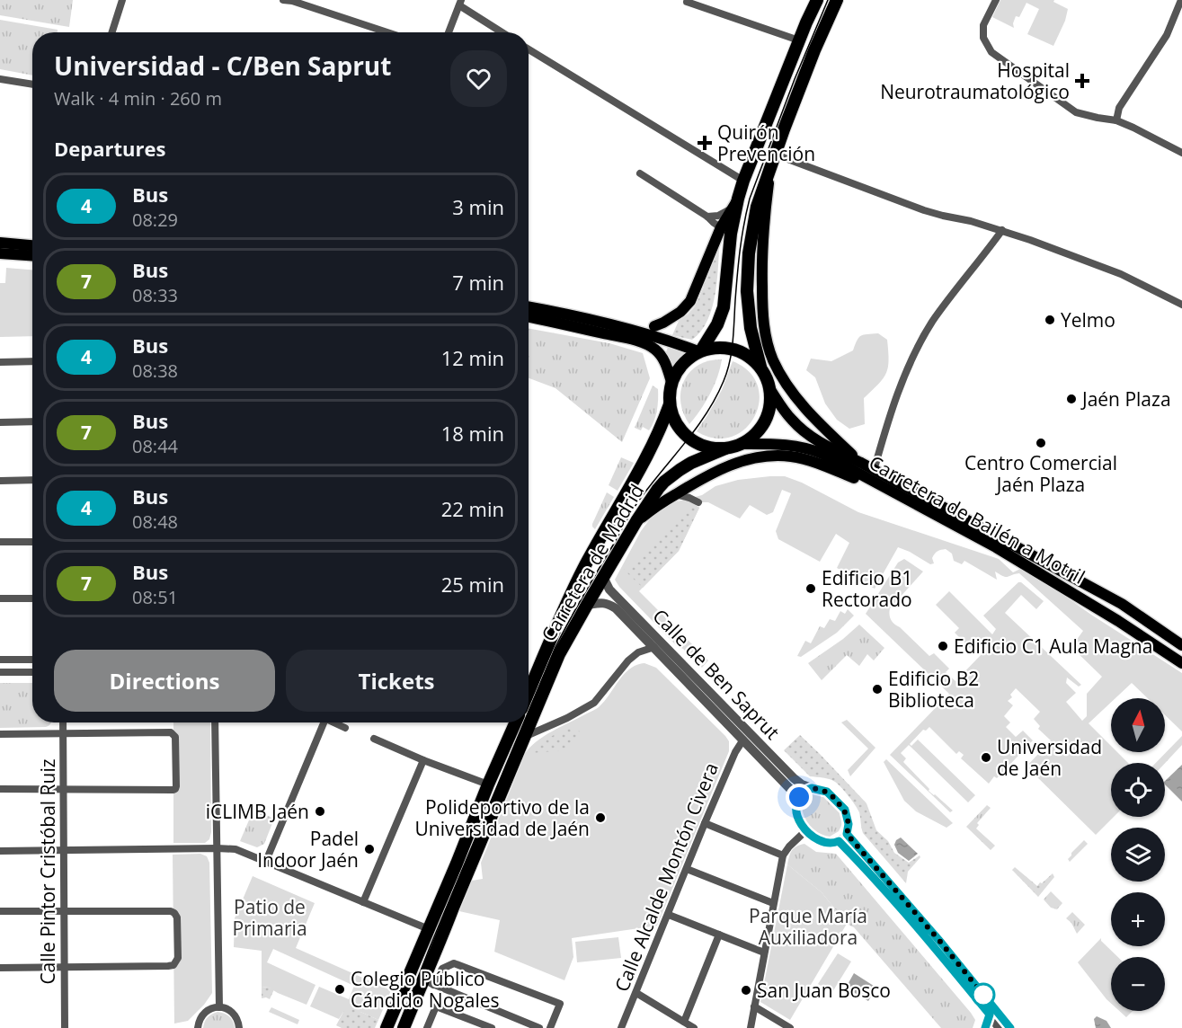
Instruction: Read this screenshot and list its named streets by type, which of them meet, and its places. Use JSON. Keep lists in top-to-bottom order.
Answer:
{
  "streets": {
    "highway": ["Carretera de Madrid"],
    "main road": ["Carretera de Bailén a Motril"],
    "street": ["Calle de Ben Saprut", "Calle Pintor Cristóbal Ruiz", "Calle Alcalde Montón Civera"]
  },
  "crossings": [
    ["Carretera de Bailén a Motril", "Carretera de Madrid"],
    ["Carretera de Madrid", "Calle de Ben Saprut"],
    ["Calle de Ben Saprut", "Calle Alcalde Montón Civera"]
  ],
  "parks": ["Patio de Primaria", "Parque María Auxiliadora"],
  "places": {
    "health": ["Hospital Neurotraumatológico", "Quirón Prevención"],
    "other": [
      "Yelmo",
      "Jaén Plaza",
      "Centro Comercial Jaén Plaza",
      "Edificio B1 Rectorado",
      "Edificio C1 Aula Magna",
      "Edificio B2 Biblioteca",
      "Universidad de Jaén",
      "iCLIMB Jaén",
      "Polideportivo de la Universidad de Jaén",
      "Padel Indoor Jaén",
      "Colegio Público Cándido Nogales",
      "San Juan Bosco"
    ]
  },
  "lines": ["bus line 4"],
  "north": "top",
  "page": {
    "heading": [
      ["Universidad - C/Ben Saprut", "Walk · 4 min · 260 m"],
      "Departures"
    ],
    "list": [
      {
        "mark": "4",
        "name": "Bus",
        "note": "08:29",
        "value": "3 min"
      },
      {
        "mark": "7",
        "name": "Bus",
        "note": "08:33",
        "value": "7 min"
      },
      {
        "mark": "4",
        "name": "Bus",
        "note": "08:38",
        "value": "12 min"
      },
      {
        "mark": "7",
        "name": "Bus",
        "note": "08:44",
        "value": "18 min"
      },
      {
        "mark": "4",
        "name": "Bus",
        "note": "08:48",
        "value": "22 min"
      },
      {
        "mark": "7",
        "name": "Bus",
        "note": "08:51",
        "value": "25 min"
      }
    ],
    "buttons": ["Directions", "Tickets"],
    "map_buttons": ["+", "−"]
  }
}
